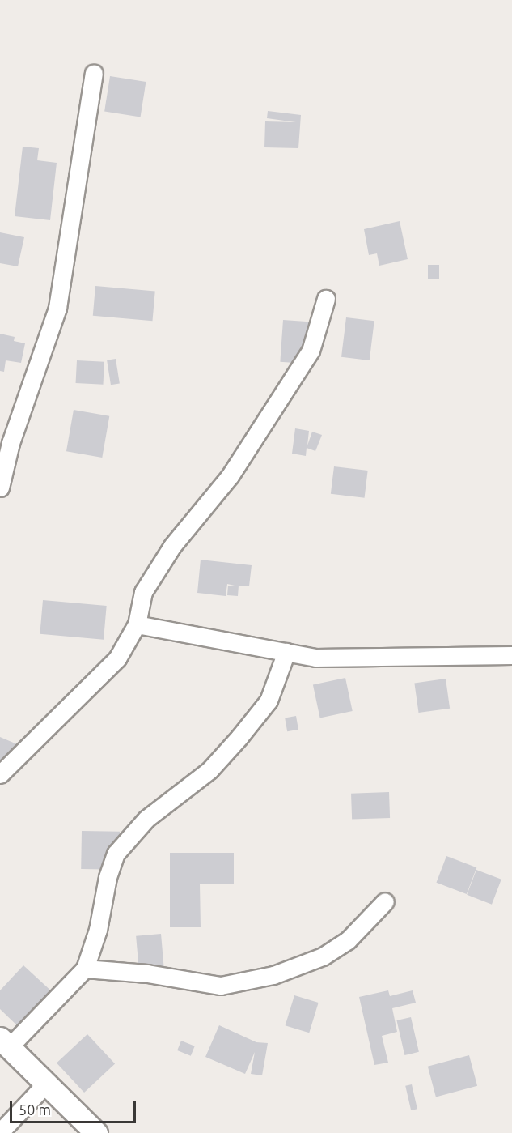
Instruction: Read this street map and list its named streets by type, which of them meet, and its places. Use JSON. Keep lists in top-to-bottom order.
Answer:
{
  "scale_bar": "50 m"
}
